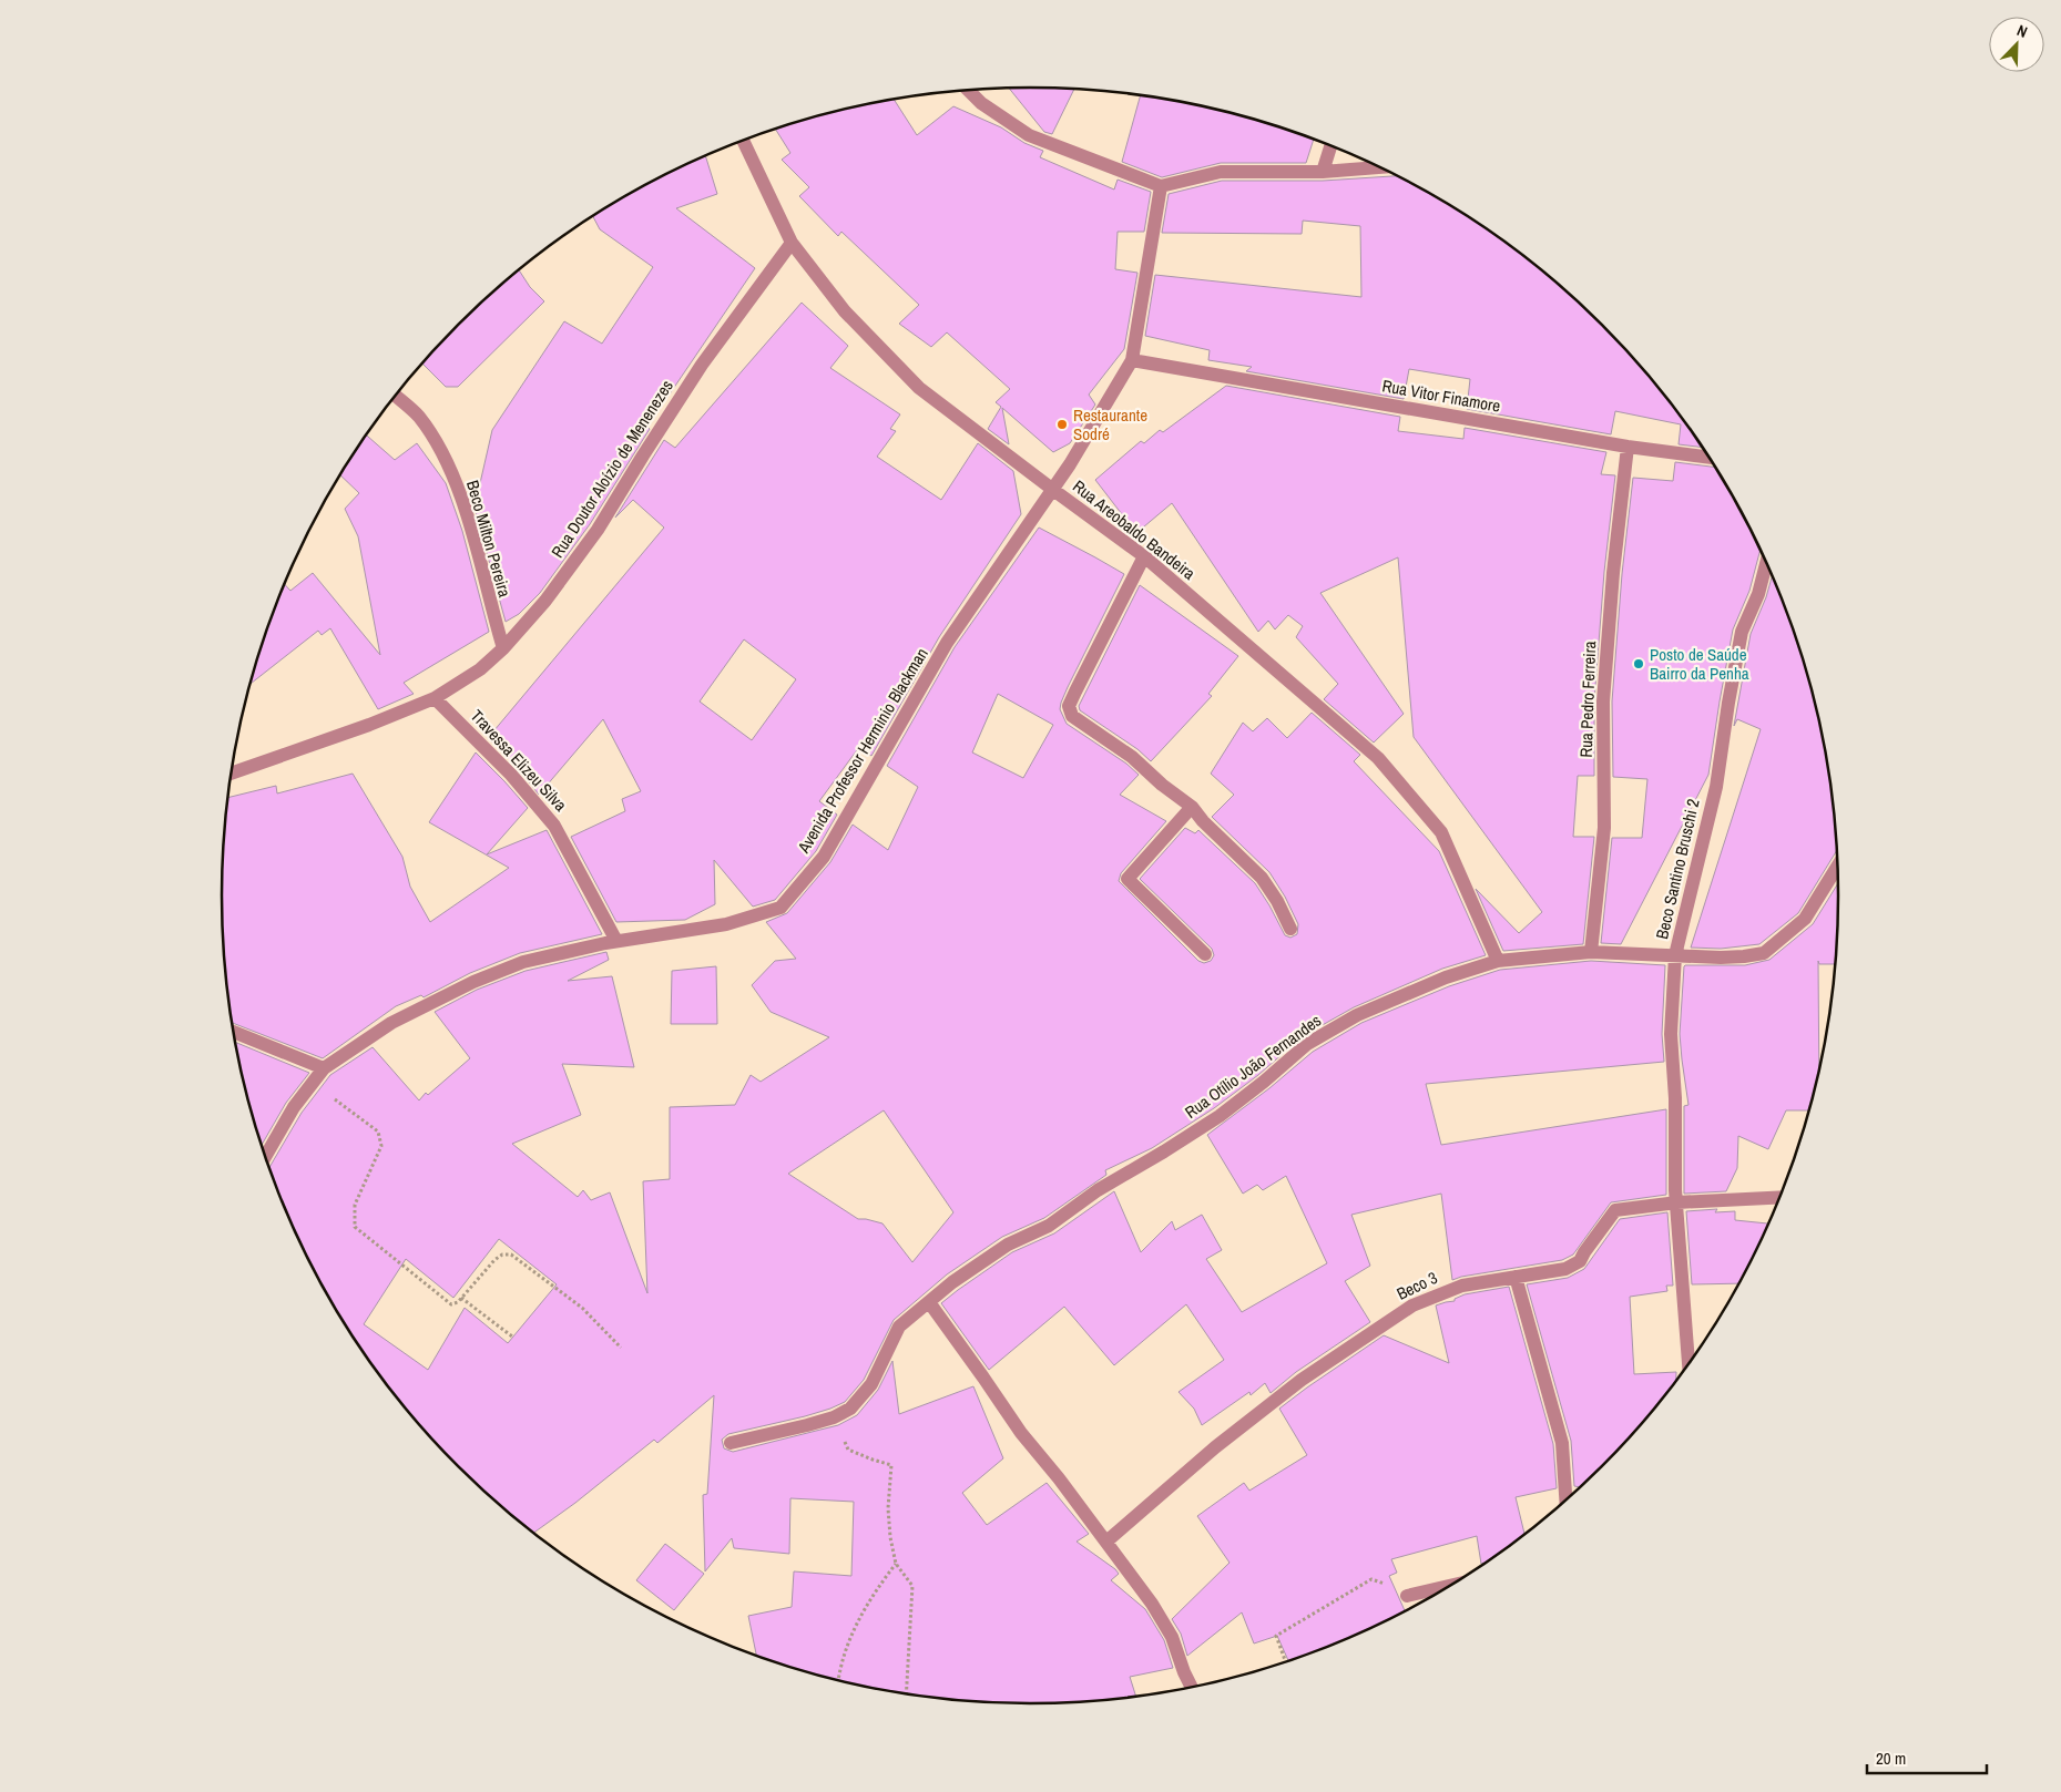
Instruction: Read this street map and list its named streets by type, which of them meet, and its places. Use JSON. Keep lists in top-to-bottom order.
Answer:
{
  "streets": {
    "street": [
      "Rua Vitor Finamore",
      "Rua Doutor Aloízio de Menenezes",
      "Rua Areobaldo Bandeira",
      "Beco Milton Pereira",
      "Rua Pedro Ferreira",
      "Avenida Professor Herminio Blackman",
      "Travessa Elizeu Silva",
      "Beco Santino Bruschi 2",
      "Rua Otílio João Fernandes",
      "Beco 3"
    ]
  },
  "crossings": [
    ["Rua Vitor Finamore", "Rua Pedro Ferreira"],
    ["Rua Vitor Finamore", "Avenida Professor Herminio Blackman"],
    ["Rua Doutor Aloízio de Menenezes", "Rua Areobaldo Bandeira"],
    ["Rua Doutor Aloízio de Menenezes", "Beco Milton Pereira"],
    ["Rua Doutor Aloízio de Menenezes", "Travessa Elizeu Silva"],
    ["Rua Areobaldo Bandeira", "Avenida Professor Herminio Blackman"],
    ["Rua Areobaldo Bandeira", "Rua Otílio João Fernandes"],
    ["Rua Pedro Ferreira", "Rua Otílio João Fernandes"],
    ["Avenida Professor Herminio Blackman", "Travessa Elizeu Silva"],
    ["Beco Santino Bruschi 2", "Rua Otílio João Fernandes"],
    ["Beco Santino Bruschi 2", "Beco 3"]
  ],
  "places": ["Restaurante Sodré", "Posto de Saúde Bairro da Penha"],
  "scale_bar": "20 m",
  "north": "top right"
}
